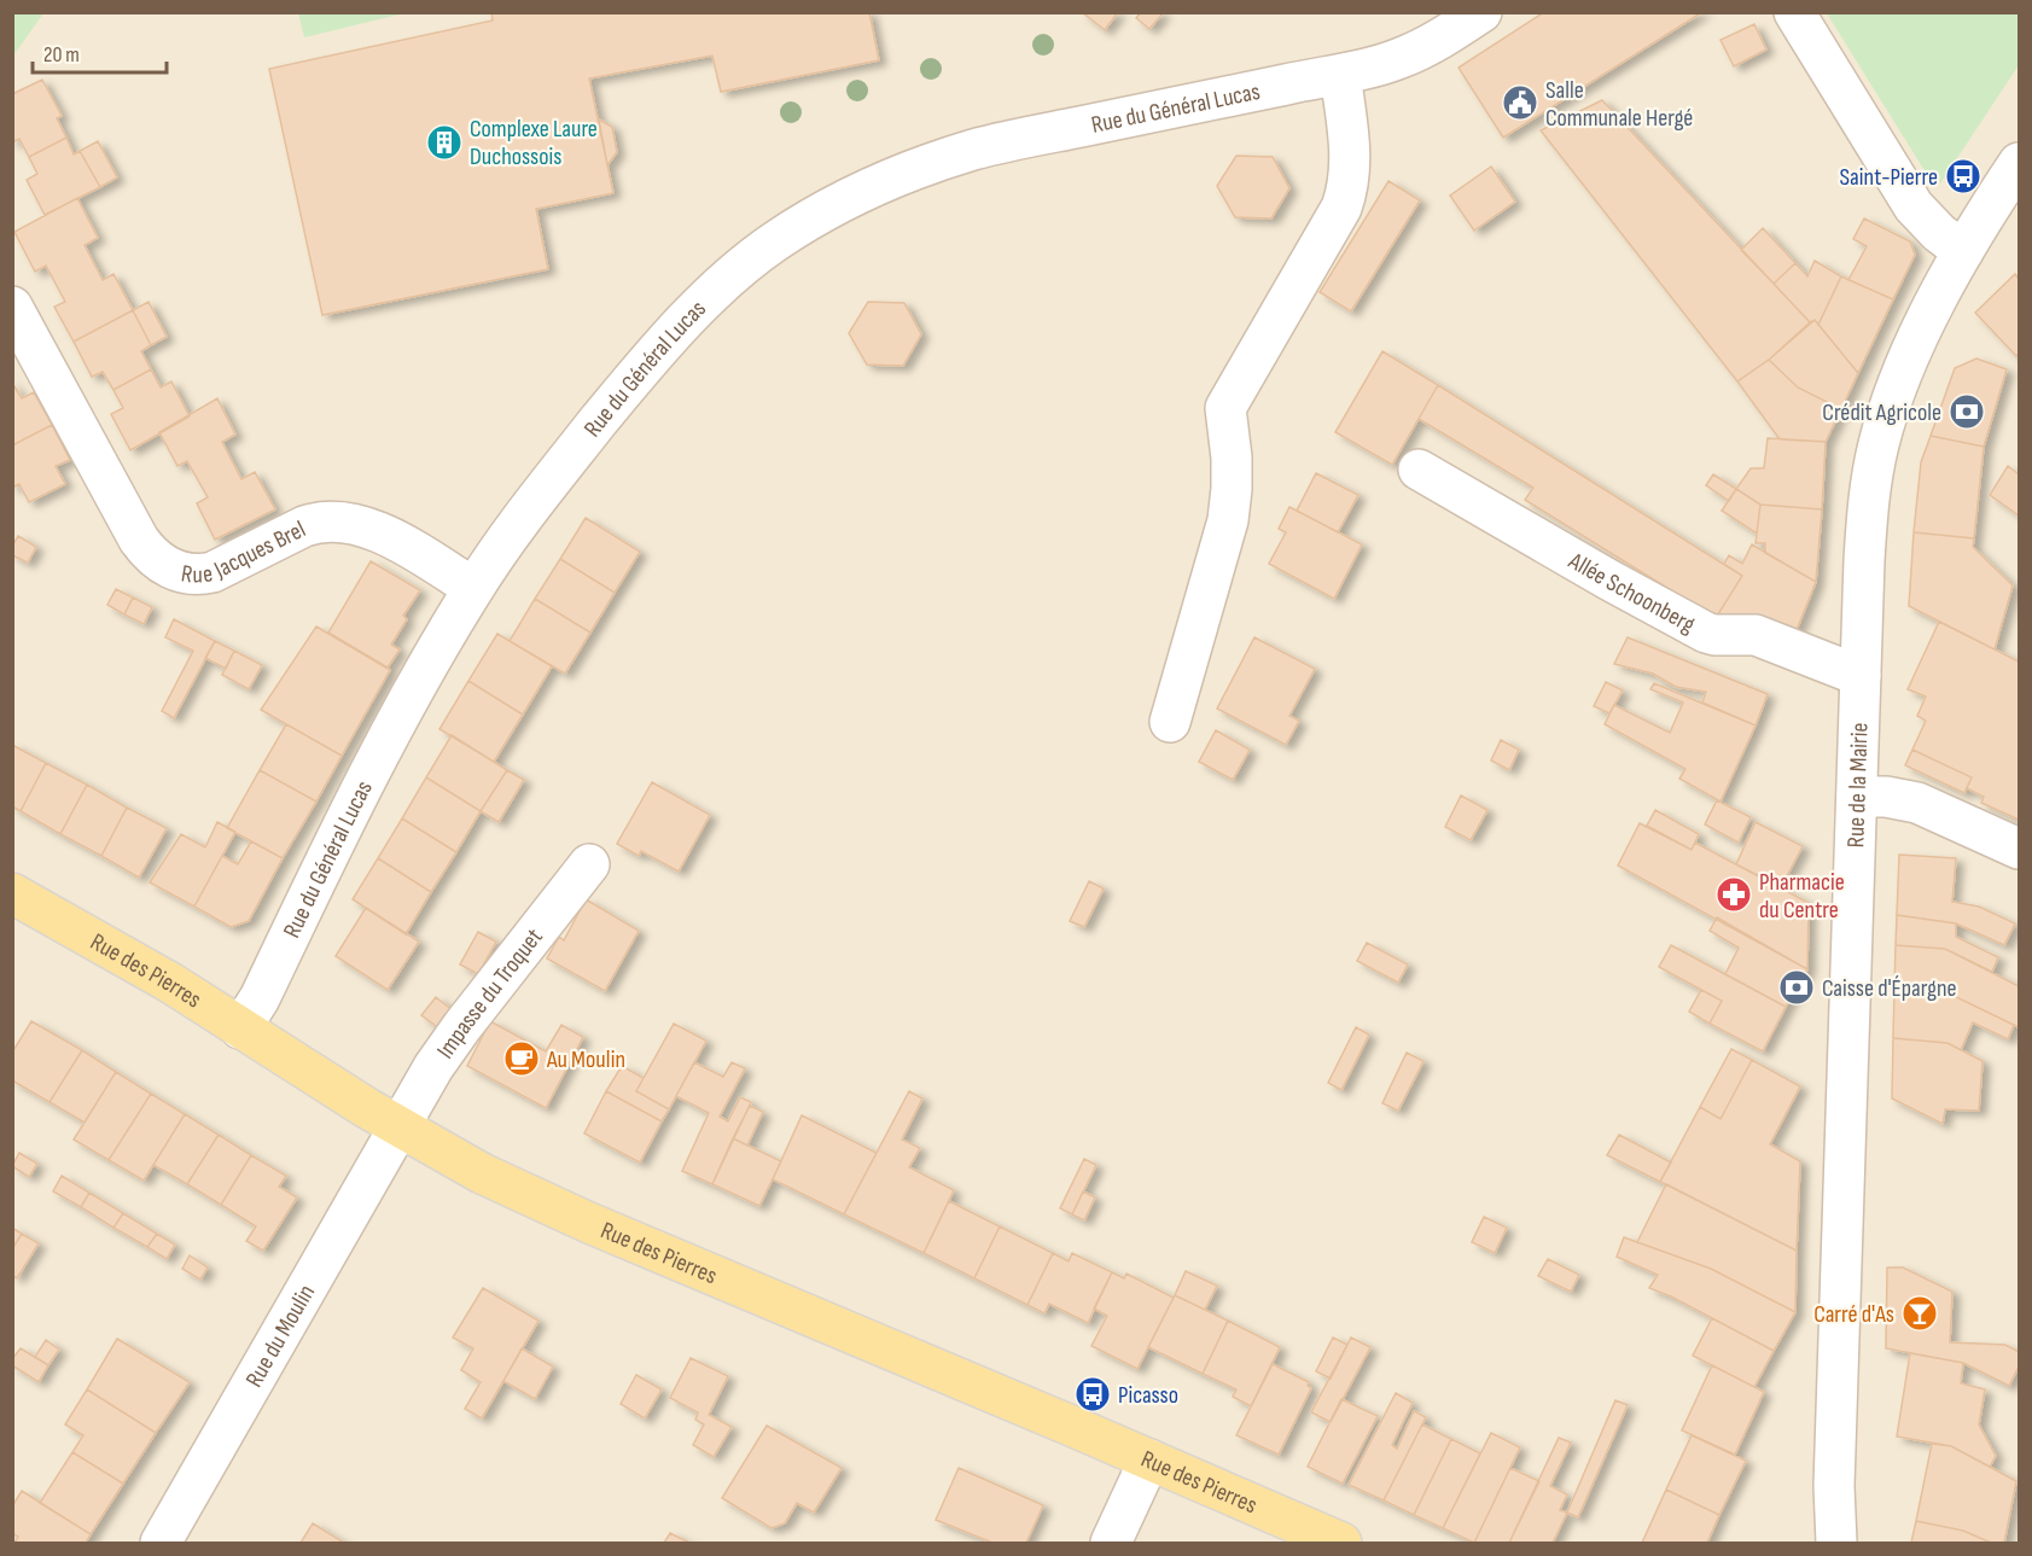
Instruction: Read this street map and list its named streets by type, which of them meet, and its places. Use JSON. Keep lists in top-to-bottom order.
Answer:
{
  "streets": {
    "main road": ["Rue des Pierres"],
    "street": [
      "Rue du Général Lucas",
      "Rue Jacques Brel",
      "Allée Schoonberg",
      "Rue de la Mairie",
      "Impasse du Troquet",
      "Rue du Moulin"
    ]
  },
  "crossings": [
    ["Rue du Général Lucas", "Rue Jacques Brel"],
    ["Rue du Général Lucas", "Rue des Pierres"],
    ["Allée Schoonberg", "Rue de la Mairie"],
    ["Rue des Pierres", "Impasse du Troquet"],
    ["Rue des Pierres", "Rue du Moulin"],
    ["Impasse du Troquet", "Rue du Moulin"]
  ],
  "places": {
    "public building": ["Salle Communale Hergé"],
    "building": ["Complexe Laure Duchossois"],
    "bus stop": ["Saint-Pierre", "Picasso"],
    "bank": ["Crédit Agricole", "Caisse d'Épargne"],
    "pharmacy": ["Pharmacie du Centre"],
    "cafe": ["Au Moulin"],
    "bar": ["Carré d'As"]
  },
  "scale_bar": "20 m"
}
